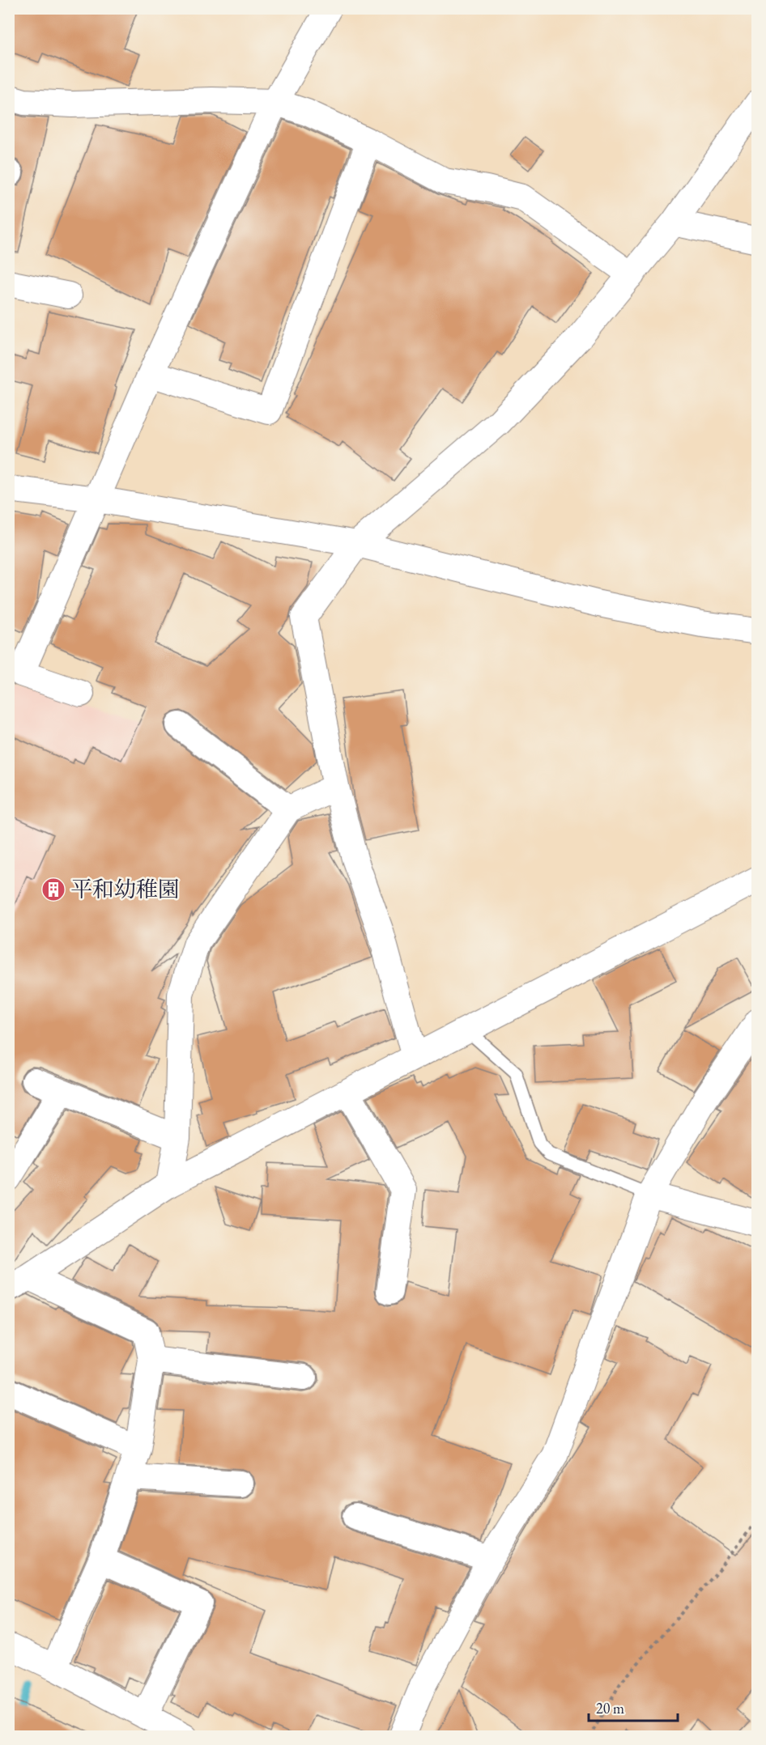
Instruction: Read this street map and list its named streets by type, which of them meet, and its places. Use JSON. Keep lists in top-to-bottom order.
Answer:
{
  "places": {
    "building": ["平和幼稚園"]
  },
  "scale_bar": "20 m"
}
